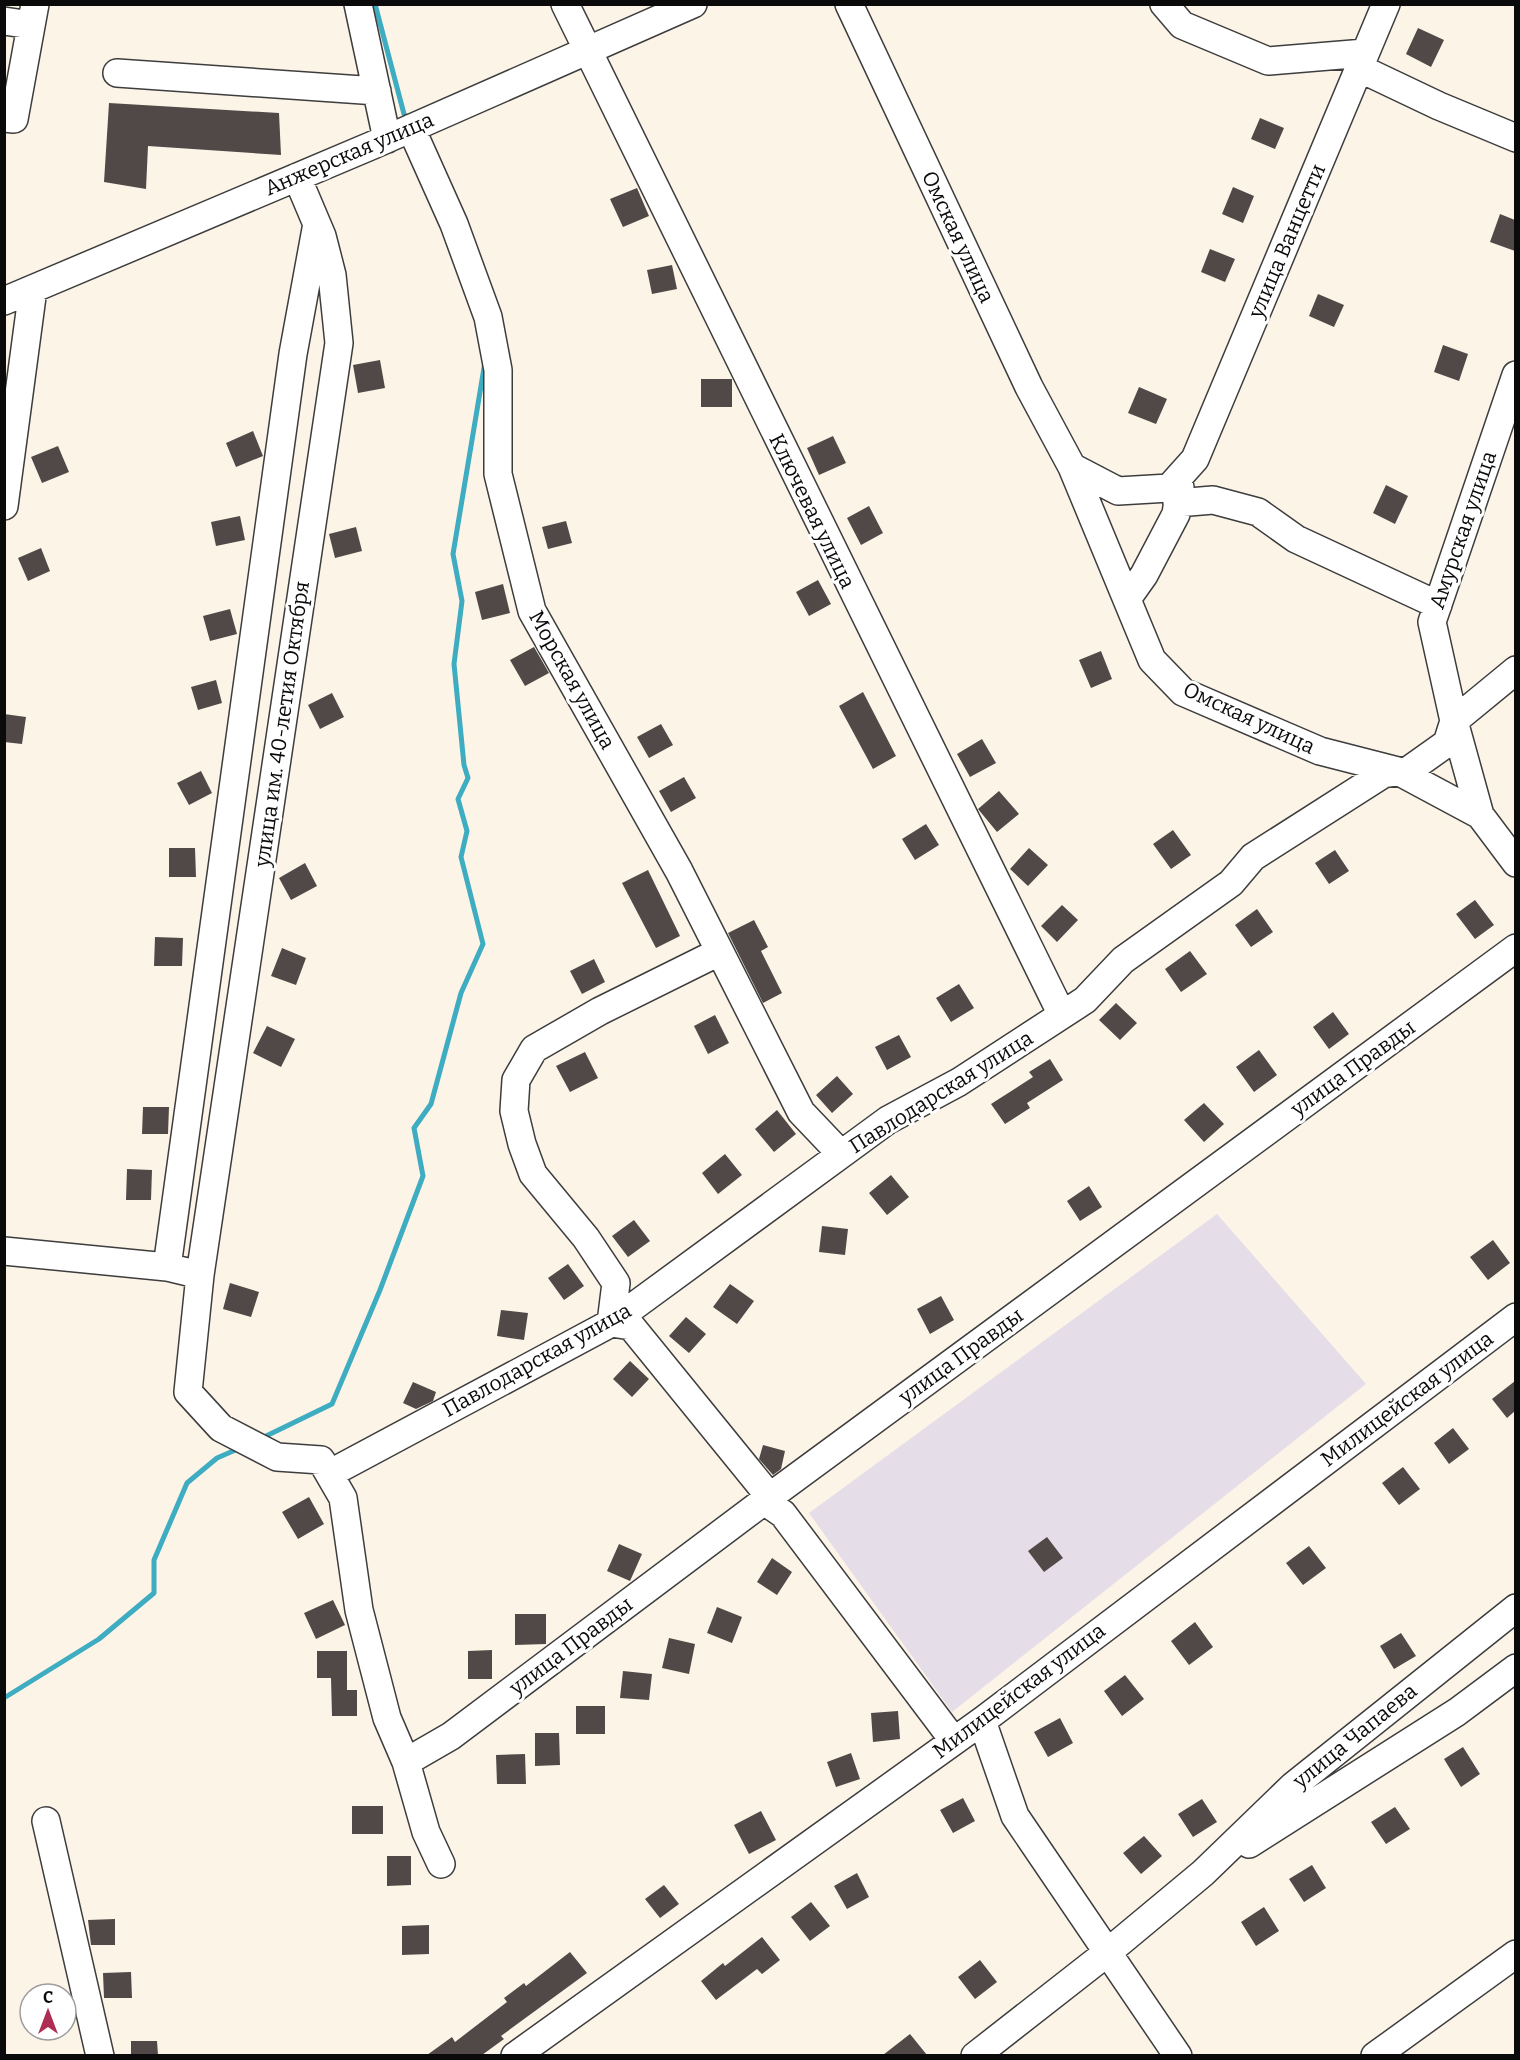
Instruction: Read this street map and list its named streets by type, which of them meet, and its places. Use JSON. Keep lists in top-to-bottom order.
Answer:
{
  "streets": {
    "street": [
      "Анжерская улица",
      "Омская улица",
      "улица Ванцетти",
      "Ключевая улица",
      "Амурская улица",
      "Морская улица",
      "улица им. 40-летия Октября",
      "улица Правды",
      "Павлодарская улица",
      "Милицейская улица",
      "улица Чапаева"
    ]
  },
  "crossings": [
    ["Анжерская улица", "Ключевая улица"],
    ["Анжерская улица", "Морская улица"],
    ["Анжерская улица", "улица им. 40-летия Октября"],
    ["Омская улица", "Амурская улица"],
    ["Омская улица", "Павлодарская улица"],
    ["Ключевая улица", "Павлодарская улица"],
    ["Амурская улица", "Павлодарская улица"],
    ["Морская улица", "Павлодарская улица"],
    ["улица им. 40-летия Октября", "Павлодарская улица"]
  ],
  "north": "top"
}
